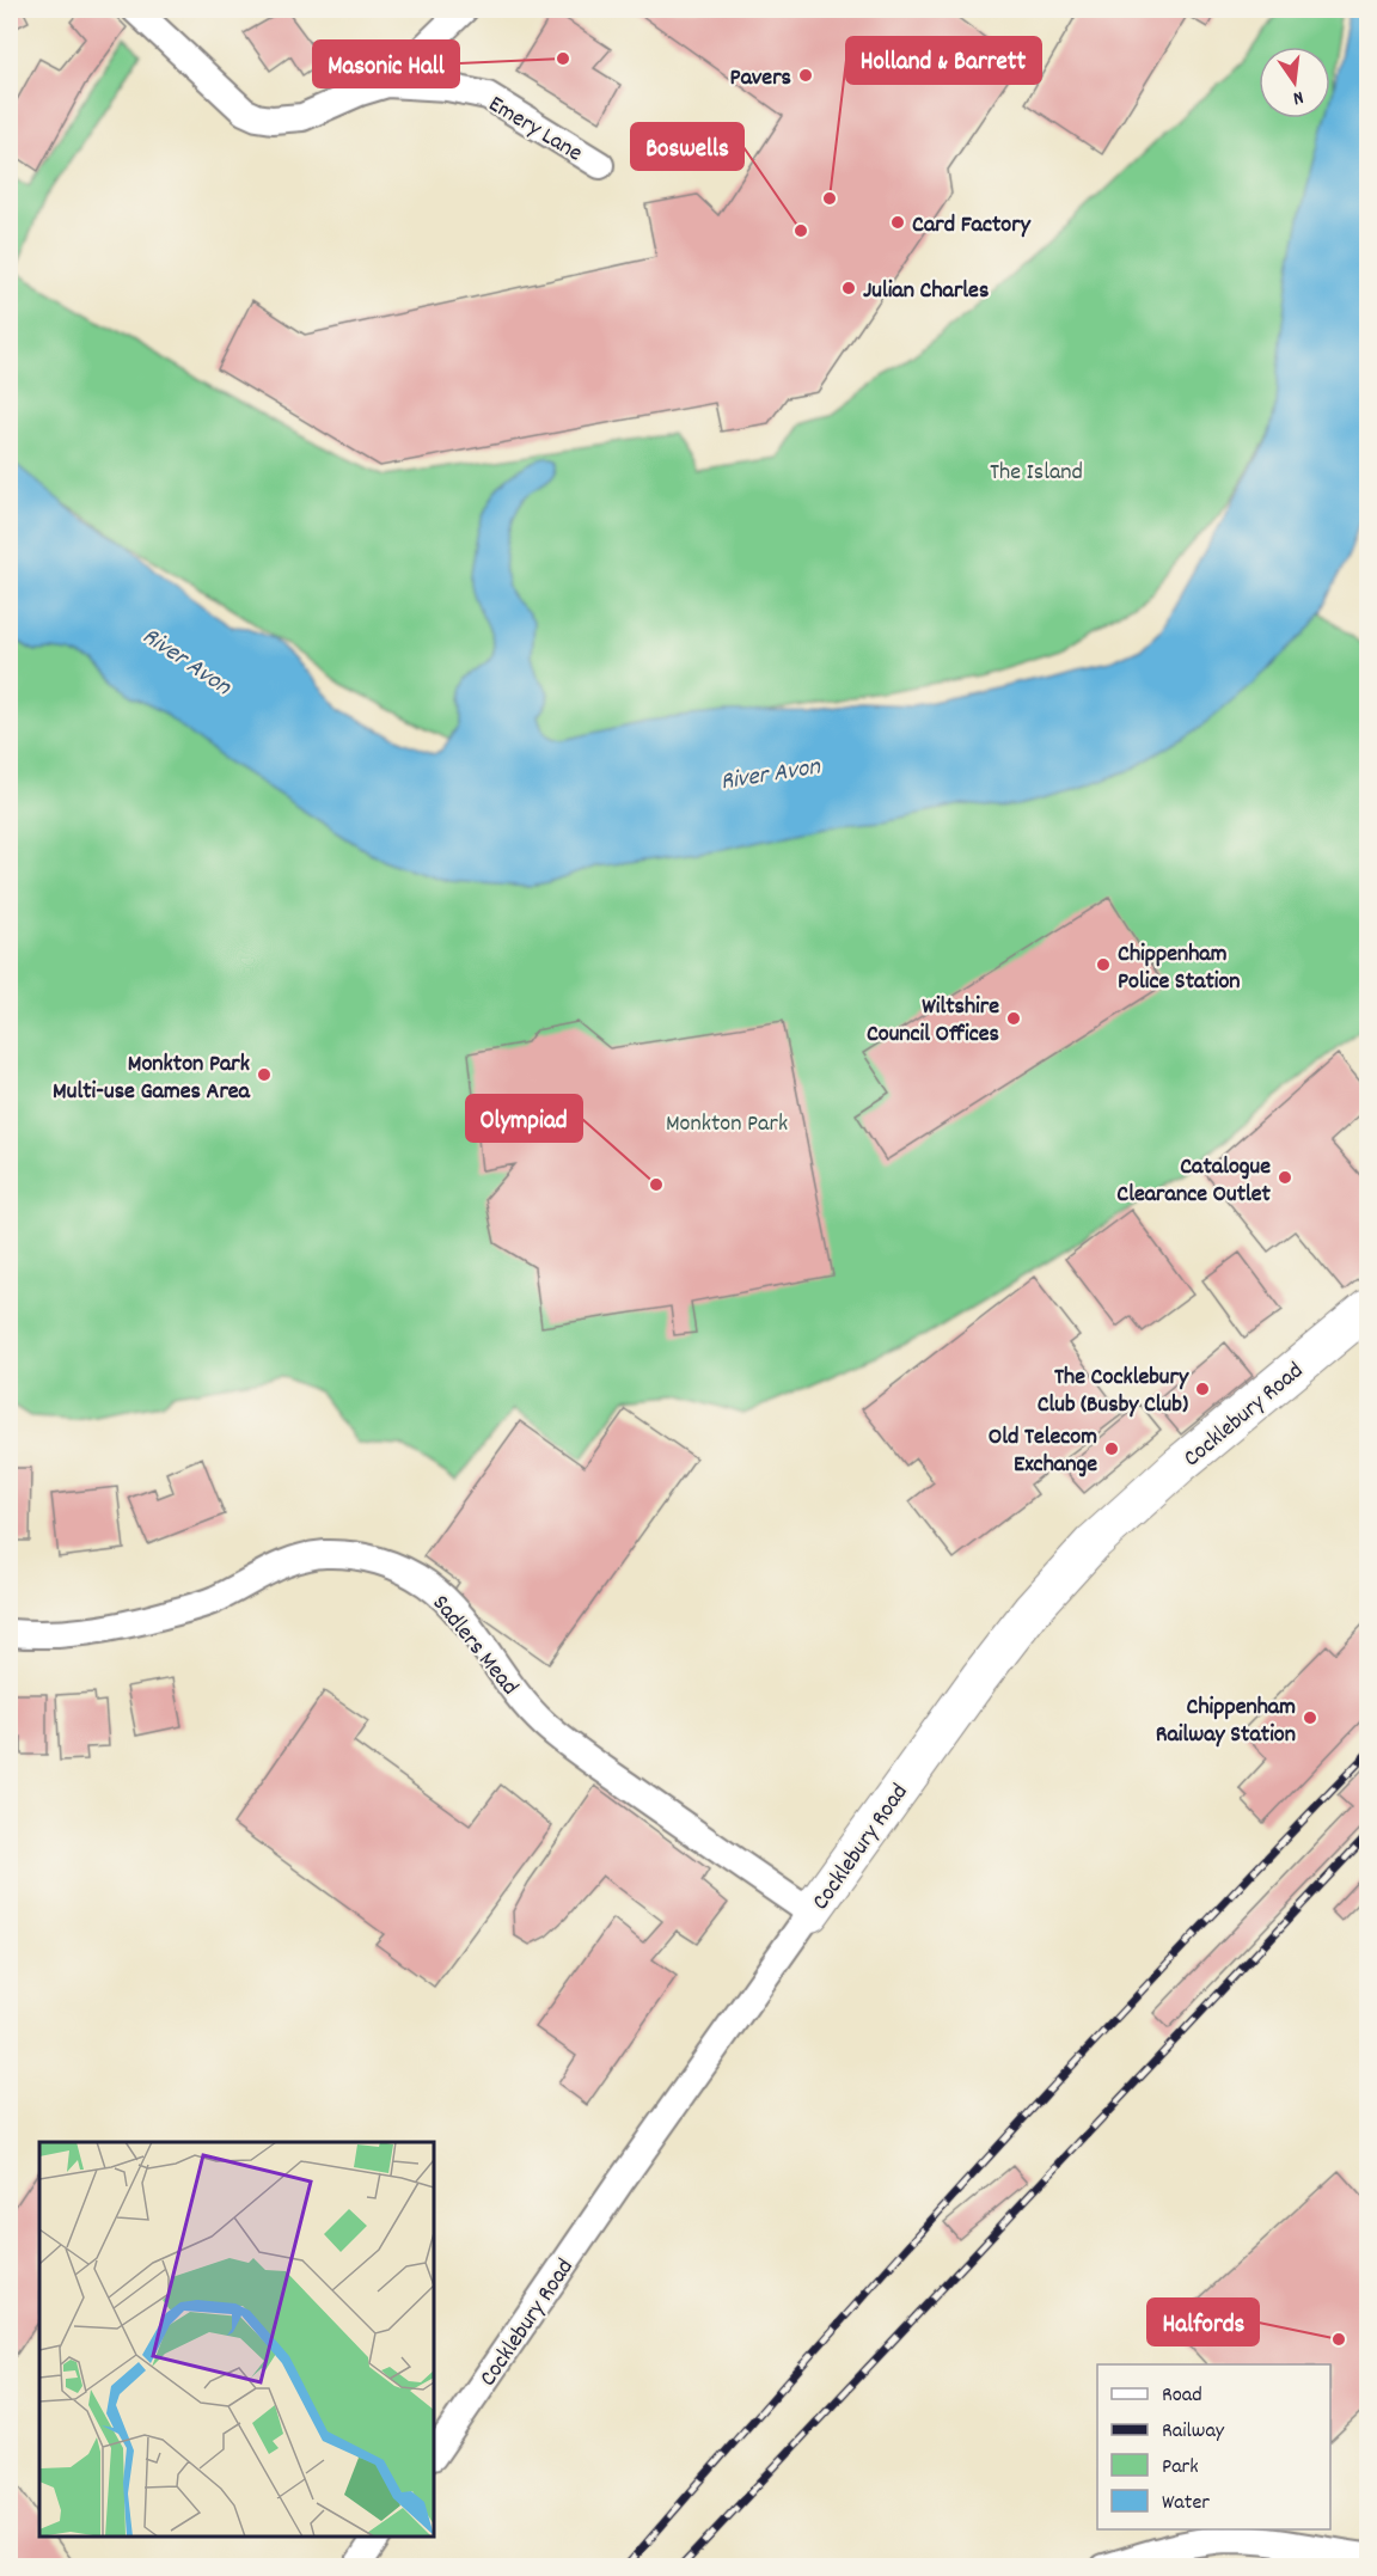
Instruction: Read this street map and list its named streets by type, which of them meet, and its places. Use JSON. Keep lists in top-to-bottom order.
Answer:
{
  "streets": {
    "street": ["Emery Lane", "Cocklebury Road", "Sadlers Mead"]
  },
  "crossings": [
    ["Cocklebury Road", "Sadlers Mead"]
  ],
  "water": ["River Avon"],
  "parks": ["The Island", "Monkton Park"],
  "places": [
    "Masonic Hall",
    "Pavers",
    "Holland & Barrett",
    "Card Factory",
    "Boswells",
    "Julian Charles",
    "Chippenham Police Station",
    "Wiltshire Council Offices",
    "Monkton Park Multi-use Games Area",
    "Catalogue Clearance Outlet",
    "Olympiad",
    "The Cocklebury Club (Busby Club)",
    "Old Telecom Exchange",
    "Chippenham Railway Station",
    "Halfords"
  ],
  "legend": [
    "Road",
    "Railway",
    "Park",
    "Water"
  ],
  "north": "bottom"
}
